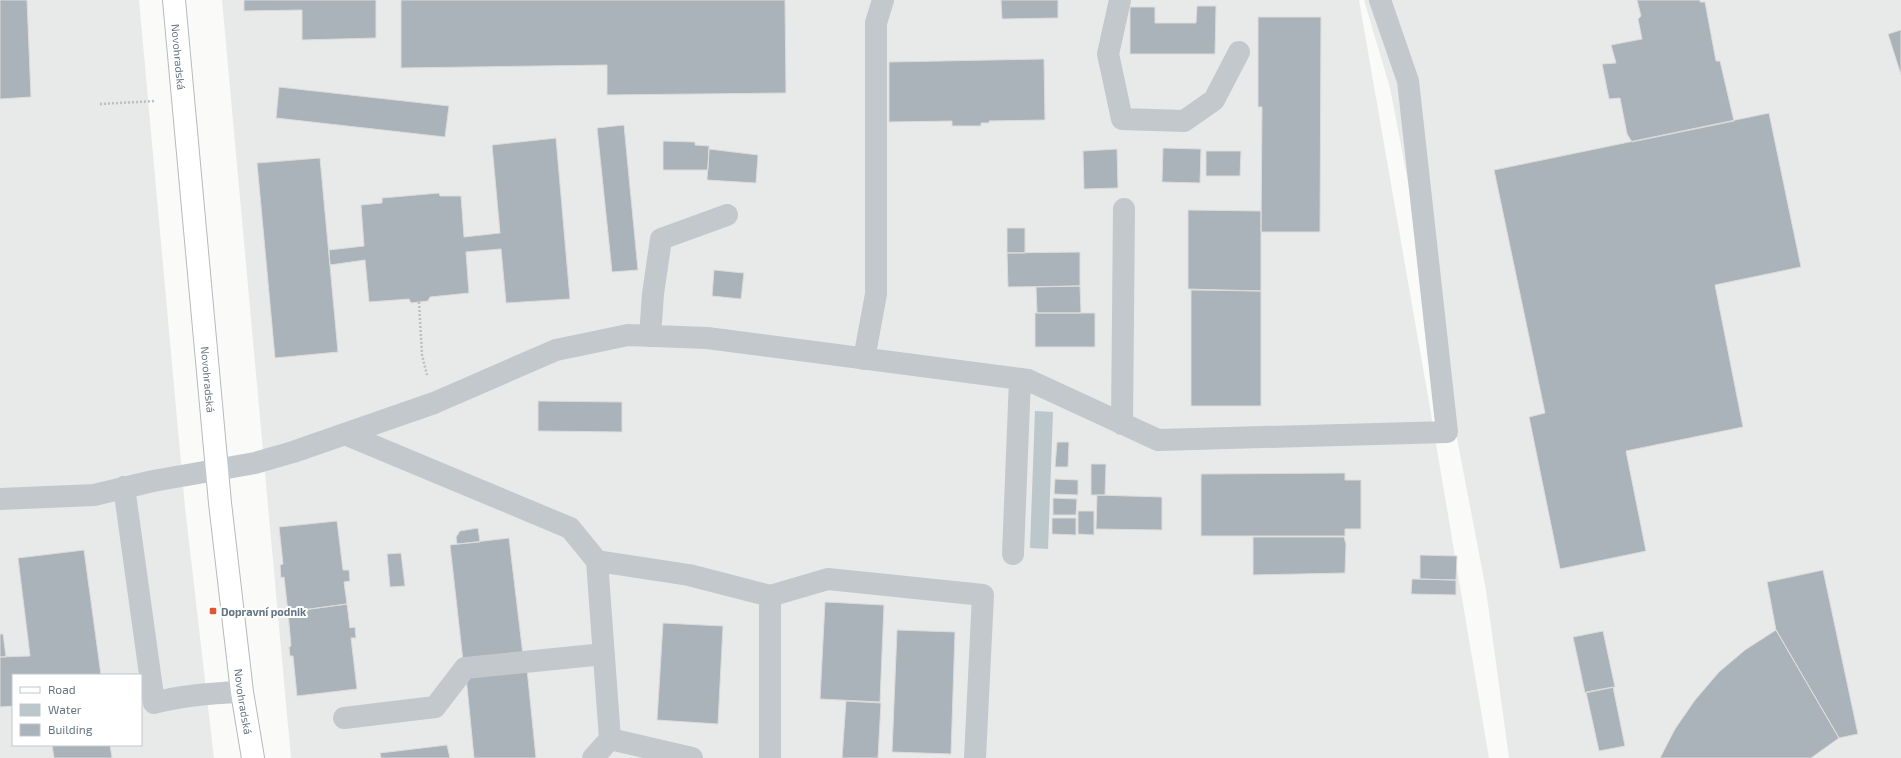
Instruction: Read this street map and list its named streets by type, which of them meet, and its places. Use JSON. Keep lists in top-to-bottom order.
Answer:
{
  "streets": {
    "main road": ["Novohradská"]
  },
  "places": {
    "transit": ["Dopravní podnik"]
  },
  "legend": ["Road", "Water", "Building"]
}
